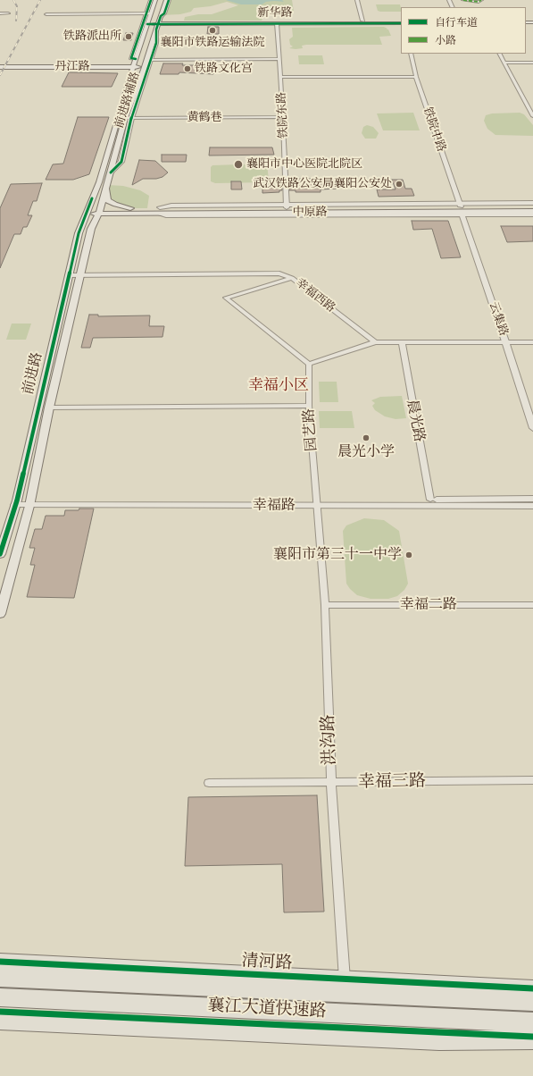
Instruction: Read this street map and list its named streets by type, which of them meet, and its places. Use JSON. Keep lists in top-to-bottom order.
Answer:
{
  "streets": {
    "highway": ["襄江大道快速路"],
    "main road": [
      "新华路",
      "丹江路",
      "中原路",
      "前进路",
      "清河路"
    ],
    "street": [
      "前进路辅路",
      "铁院东路",
      "黄鹤巷",
      "铁院中路",
      "幸福西路",
      "云集路",
      "晨光路",
      "园艺路",
      "幸福路",
      "幸福二路",
      "洪沟路",
      "幸福三路"
    ]
  },
  "crossings": [
    ["新华路", "铁院东路"],
    ["新华路", "前进路"],
    ["丹江路", "前进路辅路"],
    ["丹江路", "前进路"],
    ["前进路辅路", "黄鹤巷"],
    ["前进路辅路", "前进路"],
    ["铁院东路", "黄鹤巷"],
    ["铁院东路", "中原路"],
    ["黄鹤巷", "前进路"],
    ["铁院中路", "中原路"],
    ["铁院中路", "云集路"],
    ["中原路", "云集路"],
    ["中原路", "前进路"],
    ["幸福西路", "前进路"],
    ["前进路", "幸福路"],
    ["晨光路", "幸福路"],
    ["园艺路", "幸福路"],
    ["园艺路", "洪沟路"],
    ["幸福路", "洪沟路"],
    ["幸福二路", "洪沟路"],
    ["洪沟路", "幸福三路"],
    ["洪沟路", "清河路"]
  ],
  "districts": ["幸福小区"],
  "places": [
    "襄阳市铁路运输法院",
    "铁路派出所",
    "铁路文化宫",
    "襄阳市中心医院北院区",
    "武汉铁路公安局襄阳公安处",
    "晨光小学",
    "襄阳市第三十一中学"
  ],
  "legend": ["自行车道", "小路"]
}
